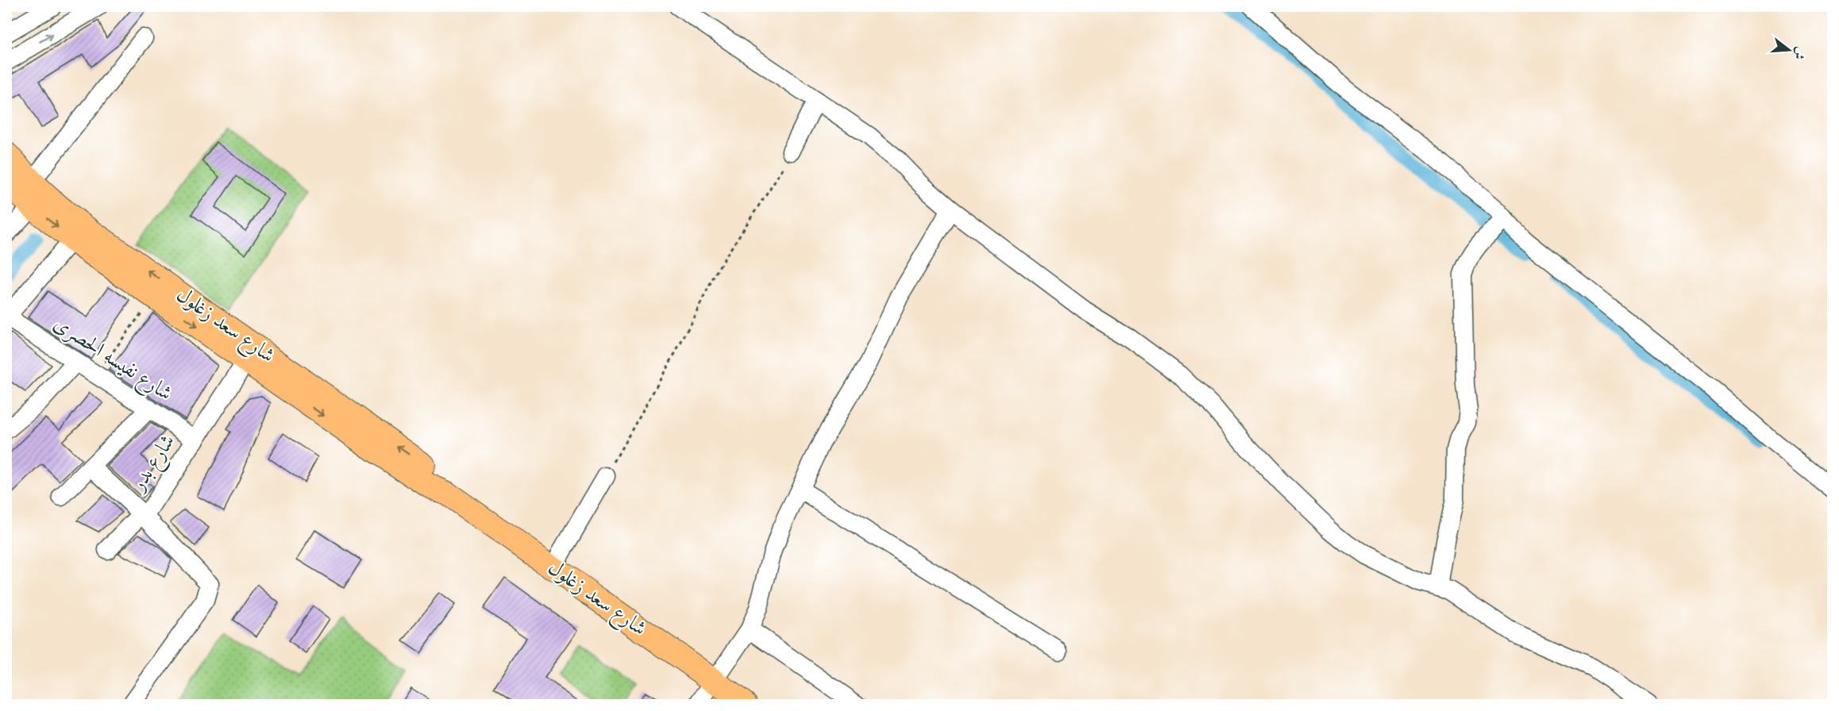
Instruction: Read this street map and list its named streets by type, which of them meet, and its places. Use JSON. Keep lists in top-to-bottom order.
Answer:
{
  "streets": {
    "main road": ["شارع سعد زغلول"],
    "street": ["شارع نفيسه الحصرى", "شارع بدر"]
  },
  "crossings": [
    ["شارع سعد زغلول", "شارع بدر"],
    ["شارع نفيسه الحصرى", "شارع بدر"]
  ],
  "north": "right"
}
